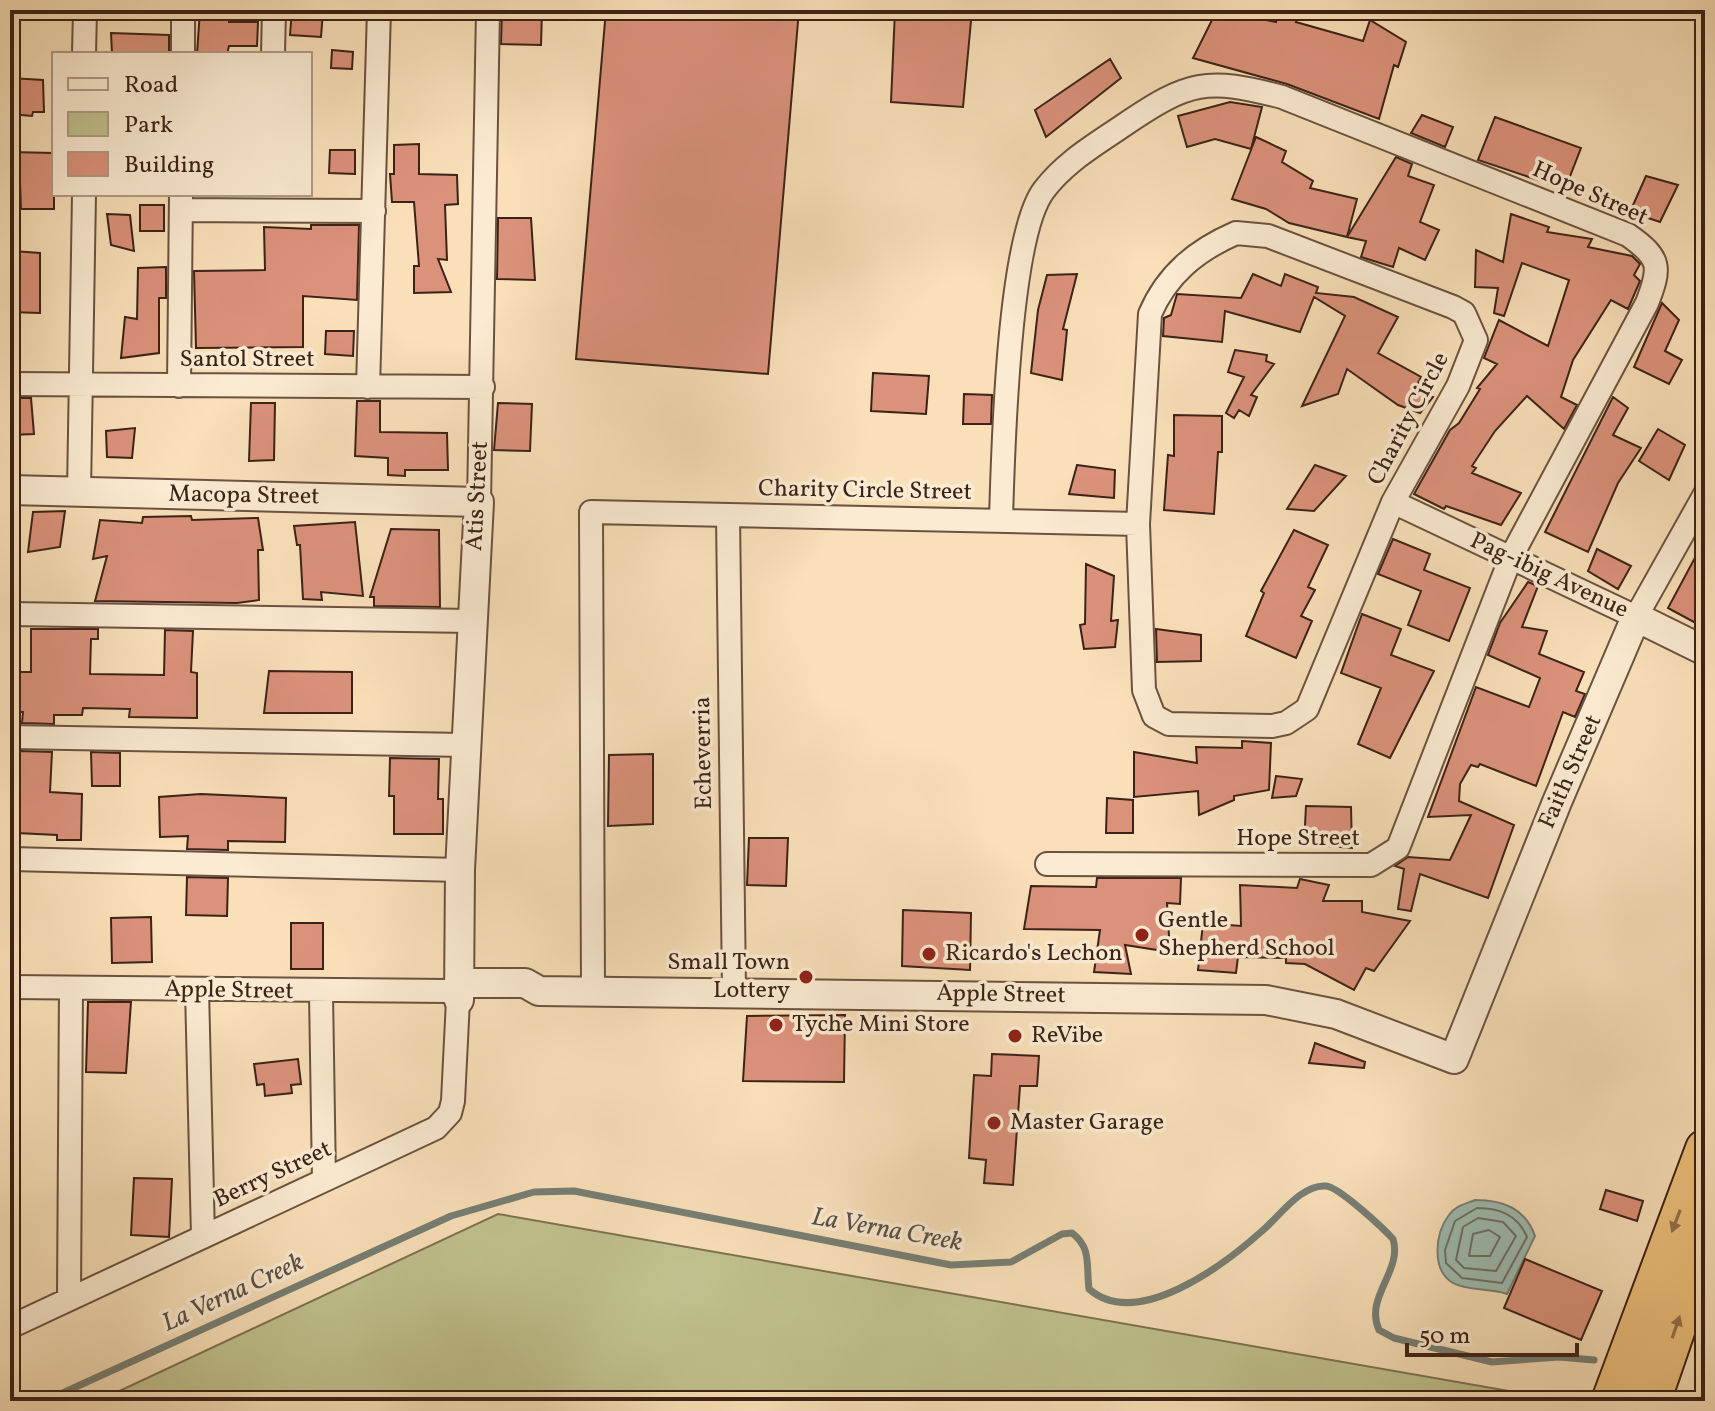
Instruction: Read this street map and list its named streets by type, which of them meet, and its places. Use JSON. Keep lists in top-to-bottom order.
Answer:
{
  "streets": {
    "street": [
      "Hope Street",
      "Santol Street",
      "Charity Circle",
      "Charity Circle Street",
      "Macopa Street",
      "Atis Street",
      "Pag-ibig Avenue",
      "Echeverria",
      "Faith Street",
      "Apple Street",
      "Berry Street"
    ]
  },
  "crossings": [
    ["Hope Street", "Charity Circle Street"],
    ["Hope Street", "Pag-ibig Avenue"],
    ["Santol Street", "Atis Street"],
    ["Charity Circle", "Charity Circle Street"],
    ["Charity Circle", "Pag-ibig Avenue"],
    ["Charity Circle Street", "Echeverria"],
    ["Charity Circle Street", "Apple Street"],
    ["Macopa Street", "Atis Street"],
    ["Atis Street", "Apple Street"],
    ["Atis Street", "Berry Street"],
    ["Pag-ibig Avenue", "Faith Street"],
    ["Echeverria", "Apple Street"],
    ["Faith Street", "Apple Street"],
    ["Apple Street", "Berry Street"]
  ],
  "water": ["La Verna Creek"],
  "places": [
    "Gentle Shepherd School",
    "Ricardo's Lechon",
    "Small Town Lottery",
    "Tyche Mini Store",
    "ReVibe",
    "Master Garage"
  ],
  "legend": ["Road", "Park", "Building"],
  "scale_bar": "50 m"
}
